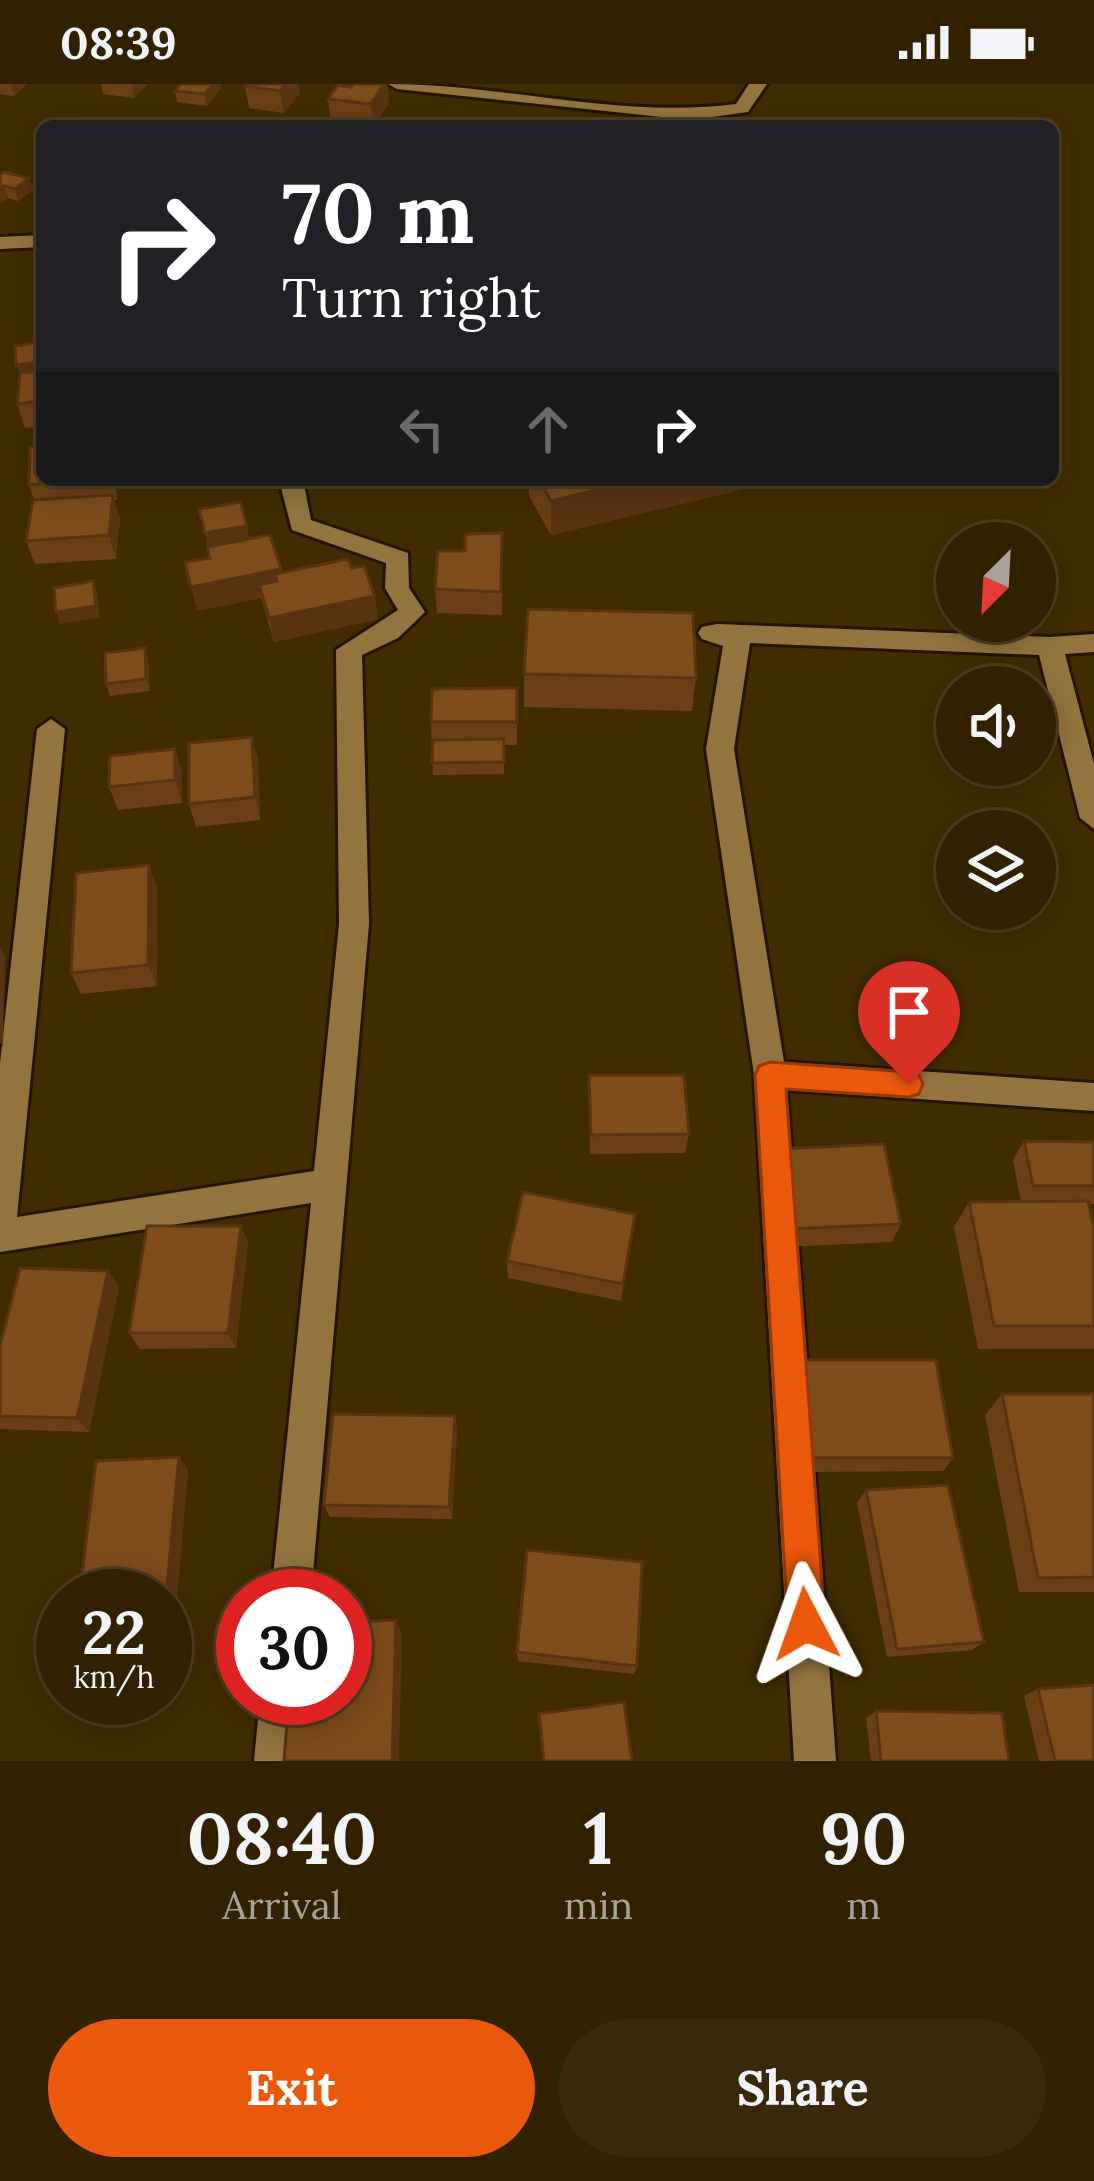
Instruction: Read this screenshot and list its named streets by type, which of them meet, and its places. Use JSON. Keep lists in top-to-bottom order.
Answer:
{
  "north": "bottom left",
  "page": {
    "status": "08:39",
    "turn": ["70 m", "Turn right"],
    "speed": "22 km/h",
    "limit": "30",
    "eta": [
      "08:40",
      "Arrival",
      "1",
      "min",
      "90",
      "m"
    ],
    "buttons": ["Exit", "Share"]
  }
}
